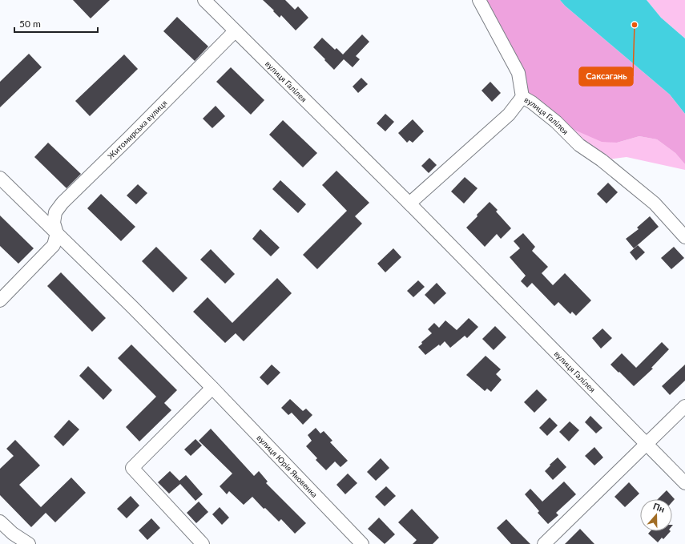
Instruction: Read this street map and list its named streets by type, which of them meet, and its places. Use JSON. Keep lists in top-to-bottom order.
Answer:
{
  "streets": {
    "street": ["вулиця Галілея", "Житомирська вулиця", "вулиця Юрія Яковенка"]
  },
  "crossings": [
    ["вулиця Галілея", "Житомирська вулиця"]
  ],
  "places": ["Саксагань"],
  "scale_bar": "50 m",
  "north": "top"
}
